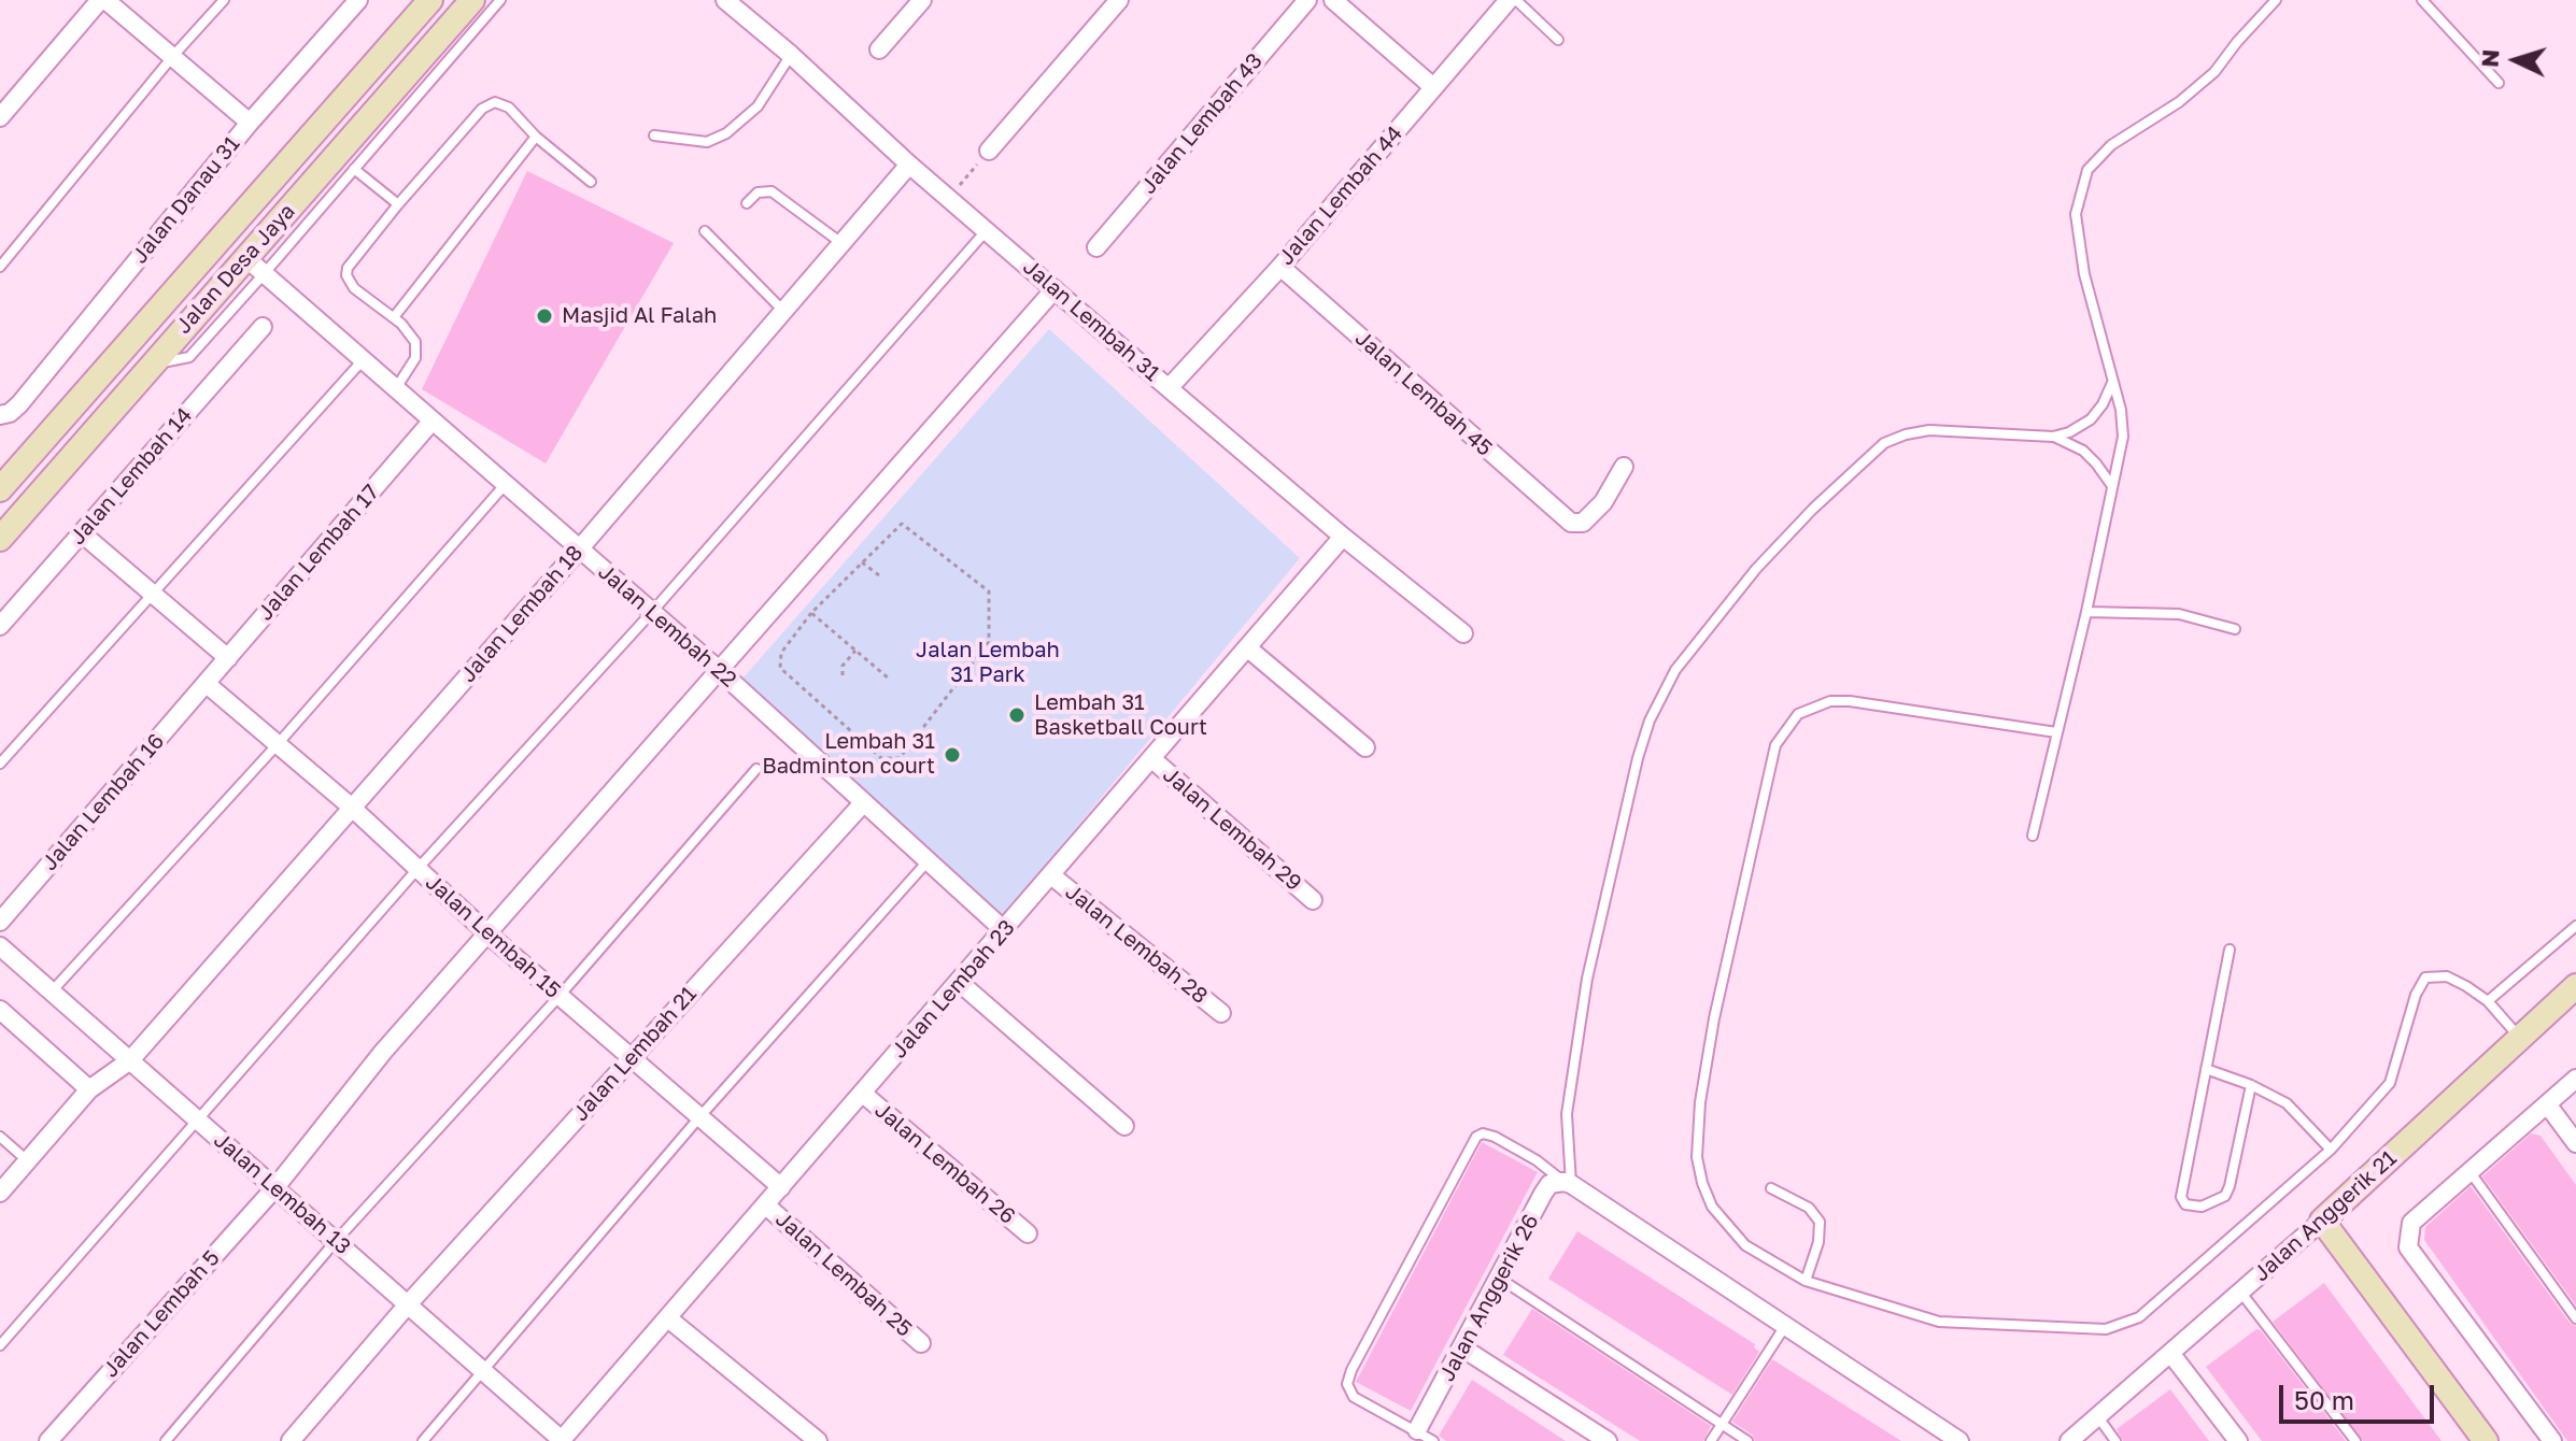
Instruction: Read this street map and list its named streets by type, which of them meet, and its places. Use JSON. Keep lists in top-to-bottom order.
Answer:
{
  "streets": {
    "main road": ["Jalan Desa Jaya", "Jalan Anggerik 21"],
    "street": [
      "Jalan Lembah 43",
      "Jalan Lembah 44",
      "Jalan Danau 31",
      "Jalan Lembah 31",
      "Jalan Lembah 45",
      "Jalan Lembah 14",
      "Jalan Lembah 17",
      "Jalan Lembah 18",
      "Jalan Lembah 22",
      "Jalan Lembah 16",
      "Jalan Lembah 29",
      "Jalan Lembah 15",
      "Jalan Lembah 28",
      "Jalan Lembah 23",
      "Jalan Lembah 21",
      "Jalan Lembah 26",
      "Jalan Lembah 13",
      "Jalan Lembah 25",
      "Jalan Anggerik 26",
      "Jalan Lembah 5"
    ]
  },
  "crossings": [
    ["Jalan Lembah 44", "Jalan Lembah 31"],
    ["Jalan Lembah 44", "Jalan Lembah 45"],
    ["Jalan Desa Jaya", "Jalan Lembah 22"],
    ["Jalan Lembah 31", "Jalan Lembah 18"],
    ["Jalan Lembah 31", "Jalan Lembah 23"],
    ["Jalan Lembah 17", "Jalan Lembah 22"],
    ["Jalan Lembah 17", "Jalan Lembah 16"],
    ["Jalan Lembah 17", "Jalan Lembah 15"],
    ["Jalan Lembah 18", "Jalan Lembah 22"],
    ["Jalan Lembah 18", "Jalan Lembah 15"],
    ["Jalan Lembah 18", "Jalan Lembah 13"],
    ["Jalan Lembah 22", "Jalan Lembah 23"],
    ["Jalan Lembah 22", "Jalan Lembah 21"],
    ["Jalan Lembah 16", "Jalan Lembah 15"],
    ["Jalan Lembah 29", "Jalan Lembah 23"],
    ["Jalan Lembah 15", "Jalan Lembah 23"],
    ["Jalan Lembah 15", "Jalan Lembah 21"],
    ["Jalan Lembah 28", "Jalan Lembah 23"],
    ["Jalan Lembah 23", "Jalan Lembah 26"],
    ["Jalan Lembah 23", "Jalan Lembah 13"],
    ["Jalan Lembah 23", "Jalan Lembah 25"],
    ["Jalan Lembah 21", "Jalan Lembah 13"],
    ["Jalan Lembah 13", "Jalan Lembah 5"]
  ],
  "parks": ["Jalan Lembah 31 Park"],
  "places": ["Masjid Al Falah", "Lembah 31 Basketball Court", "Lembah 31 Badminton court"],
  "scale_bar": "50 m",
  "north": "left"
}
